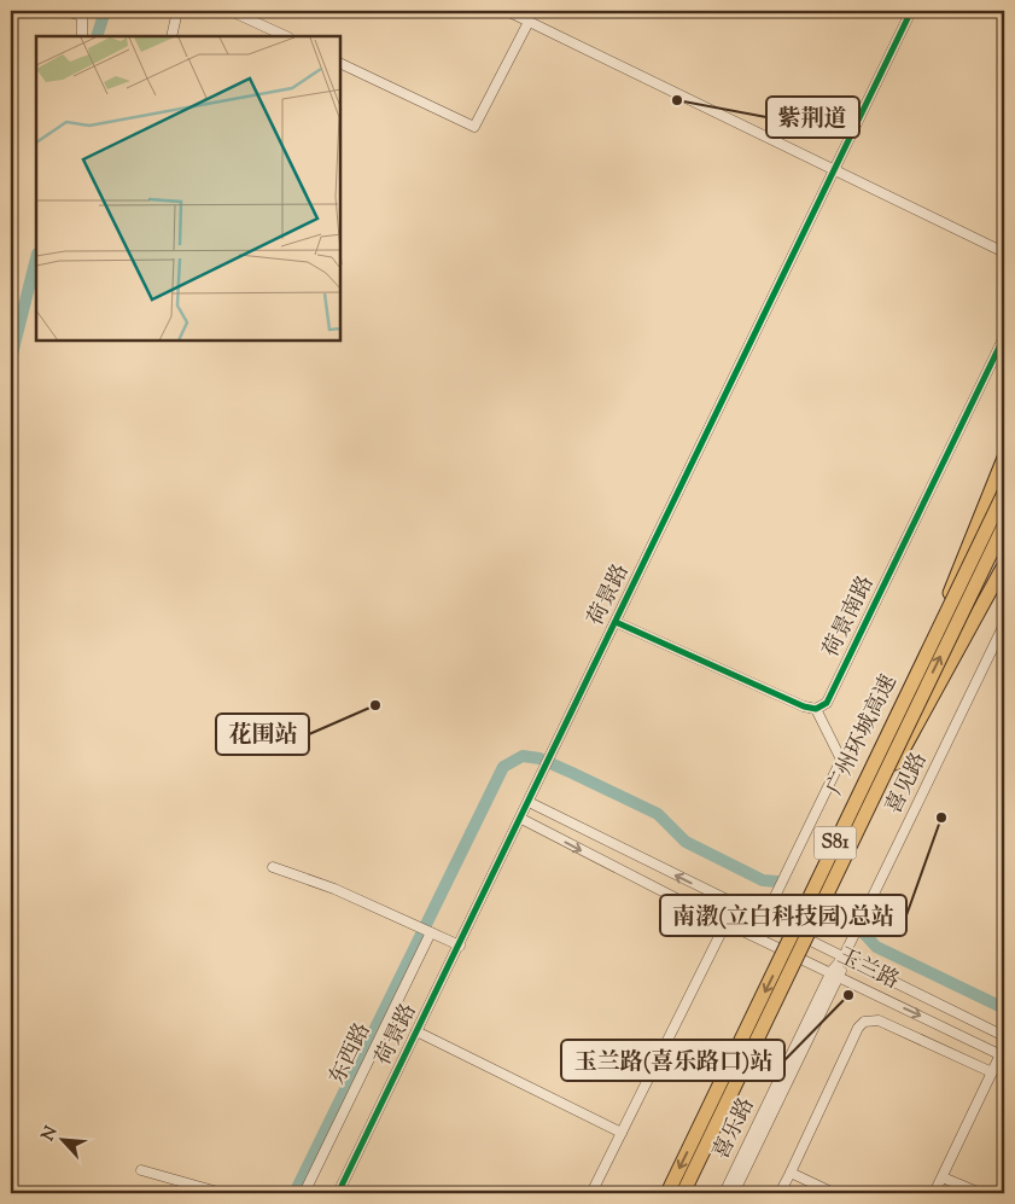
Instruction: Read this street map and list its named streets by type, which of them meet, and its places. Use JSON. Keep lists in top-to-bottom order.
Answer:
{
  "streets": {
    "highway": ["广州环城高速", "S81"],
    "street": [
      "荷景路",
      "荷景南路",
      "喜见路",
      "玉兰路",
      "东西路",
      "喜乐路"
    ]
  },
  "crossings": [
    ["荷景路", "玉兰路"],
    ["喜见路", "玉兰路"],
    ["喜见路", "喜乐路"],
    ["玉兰路", "喜乐路"]
  ],
  "places": [
    "紫荆道",
    "花围站",
    "南漖(立白科技园)总站",
    "玉兰路(喜乐路口)站"
  ],
  "north": "top left"
}
